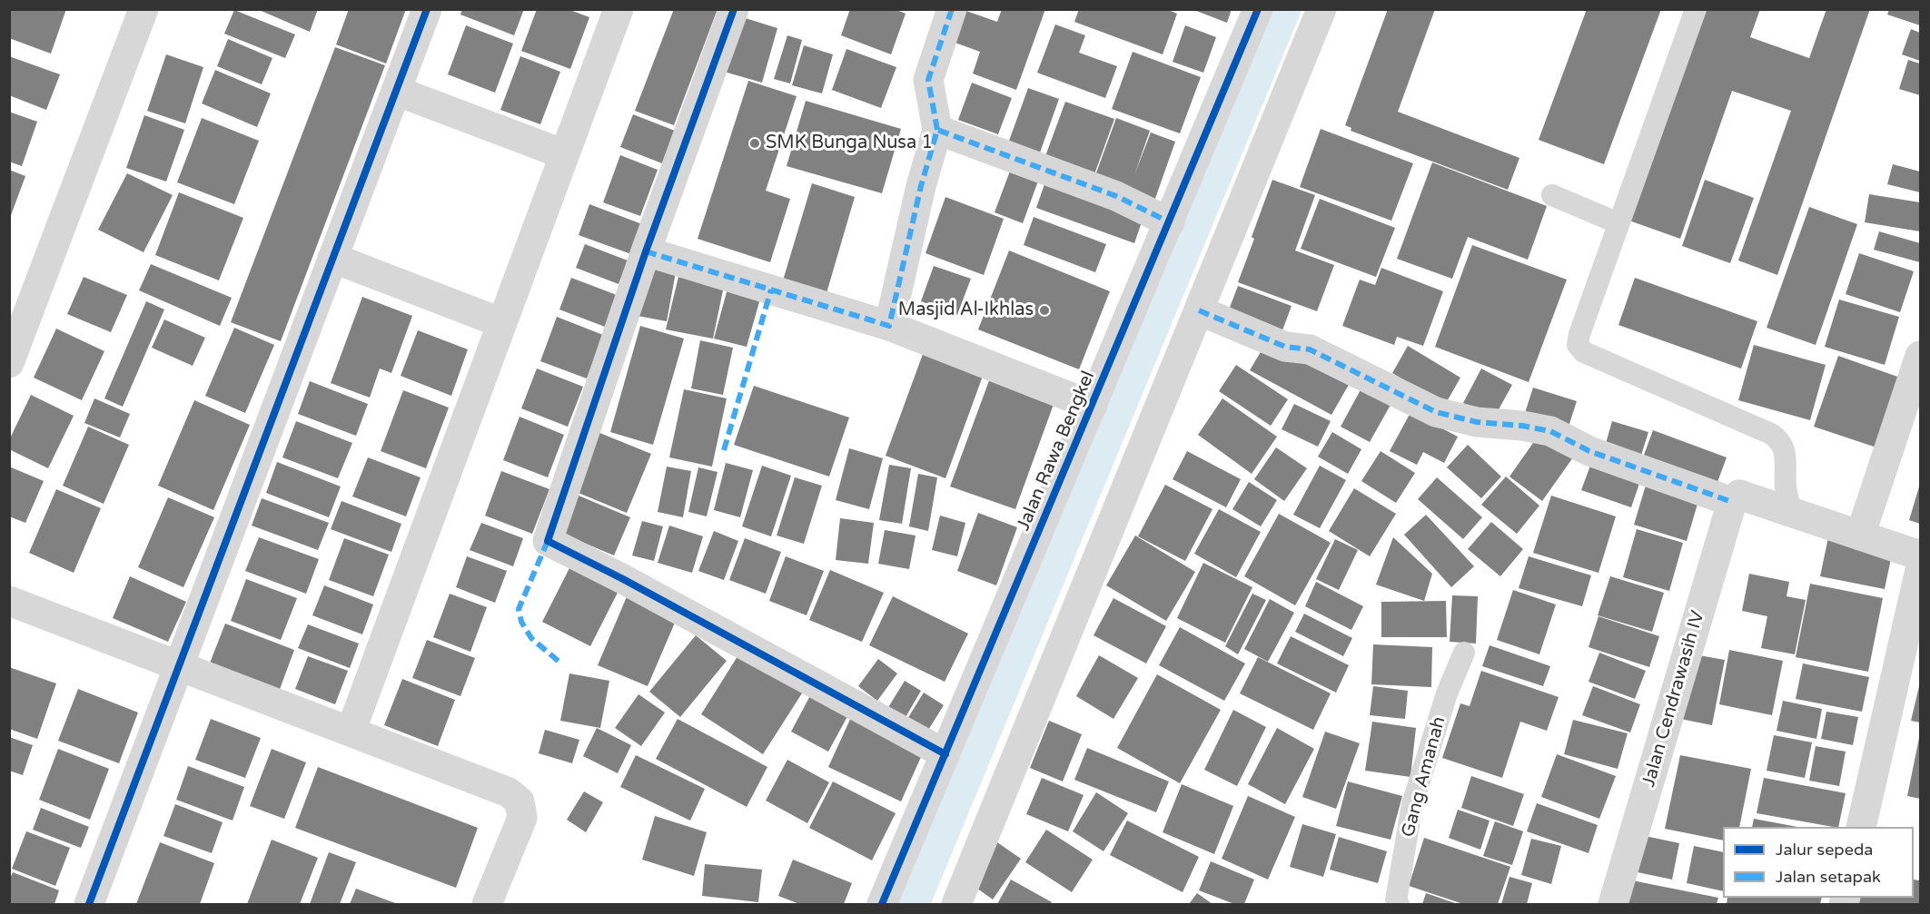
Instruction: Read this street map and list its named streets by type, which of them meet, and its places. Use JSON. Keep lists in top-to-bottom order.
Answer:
{
  "streets": {
    "street": ["Jalan Rawa Bengkel", "Jalan Cendrawasih IV"],
    "lane": ["Gang Amanah"]
  },
  "places": ["SMK Bunga Nusa 1", "Masjid Al-Ikhlas"],
  "legend": ["Jalur sepeda", "Jalan setapak"]
}
